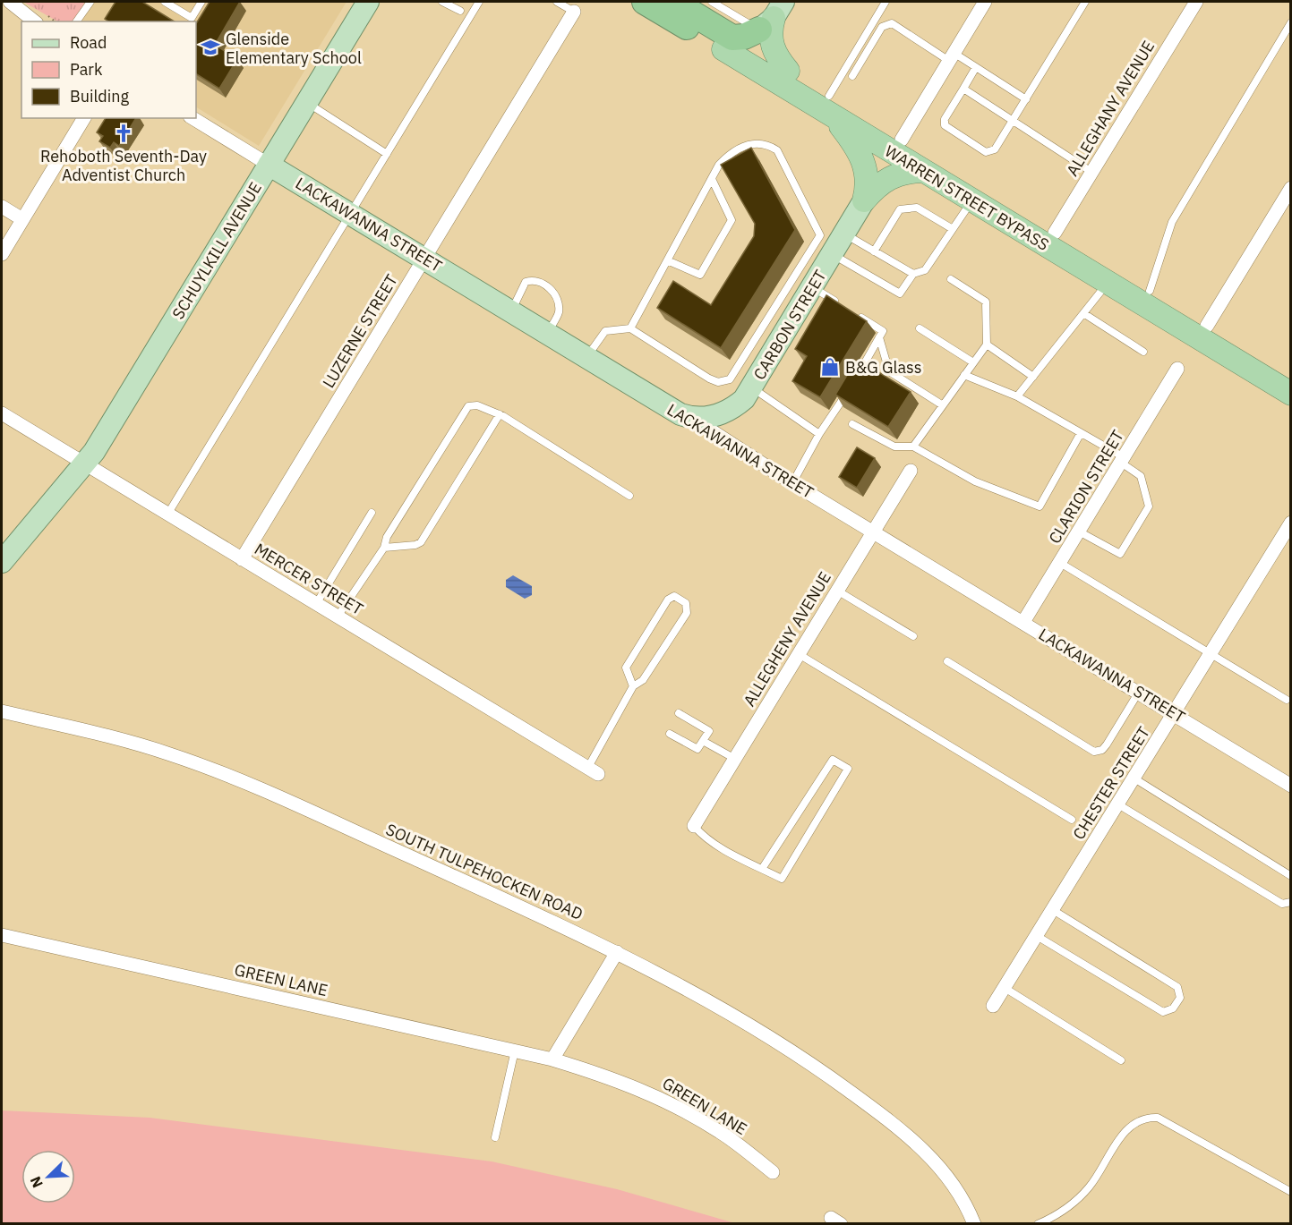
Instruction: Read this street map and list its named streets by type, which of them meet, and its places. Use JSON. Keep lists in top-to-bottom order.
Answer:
{
  "streets": {
    "highway": ["WARREN STREET BYPASS"],
    "main road": ["LACKAWANNA STREET", "SCHUYLKILL AVENUE", "CARBON STREET"],
    "street": [
      "ALLEGHANY AVENUE",
      "LUZERNE STREET",
      "CLARION STREET",
      "MERCER STREET",
      "ALLEGHENY AVENUE",
      "CHESTER STREET",
      "SOUTH TULPEHOCKEN ROAD",
      "GREEN LANE"
    ]
  },
  "crossings": [
    ["ALLEGHANY AVENUE", "WARREN STREET BYPASS"],
    ["LACKAWANNA STREET", "SCHUYLKILL AVENUE"],
    ["LACKAWANNA STREET", "CARBON STREET"],
    ["LACKAWANNA STREET", "LUZERNE STREET"],
    ["LACKAWANNA STREET", "CLARION STREET"],
    ["LACKAWANNA STREET", "ALLEGHENY AVENUE"],
    ["LACKAWANNA STREET", "CHESTER STREET"],
    ["SCHUYLKILL AVENUE", "MERCER STREET"],
    ["LUZERNE STREET", "MERCER STREET"]
  ],
  "places": {
    "school or university": ["Glenside Elementary School"],
    "church": ["Rehoboth Seventh-Day Adventist Church"],
    "shop": ["B&G Glass"]
  },
  "legend": ["Road", "Park", "Building"],
  "north": "bottom left"
}
